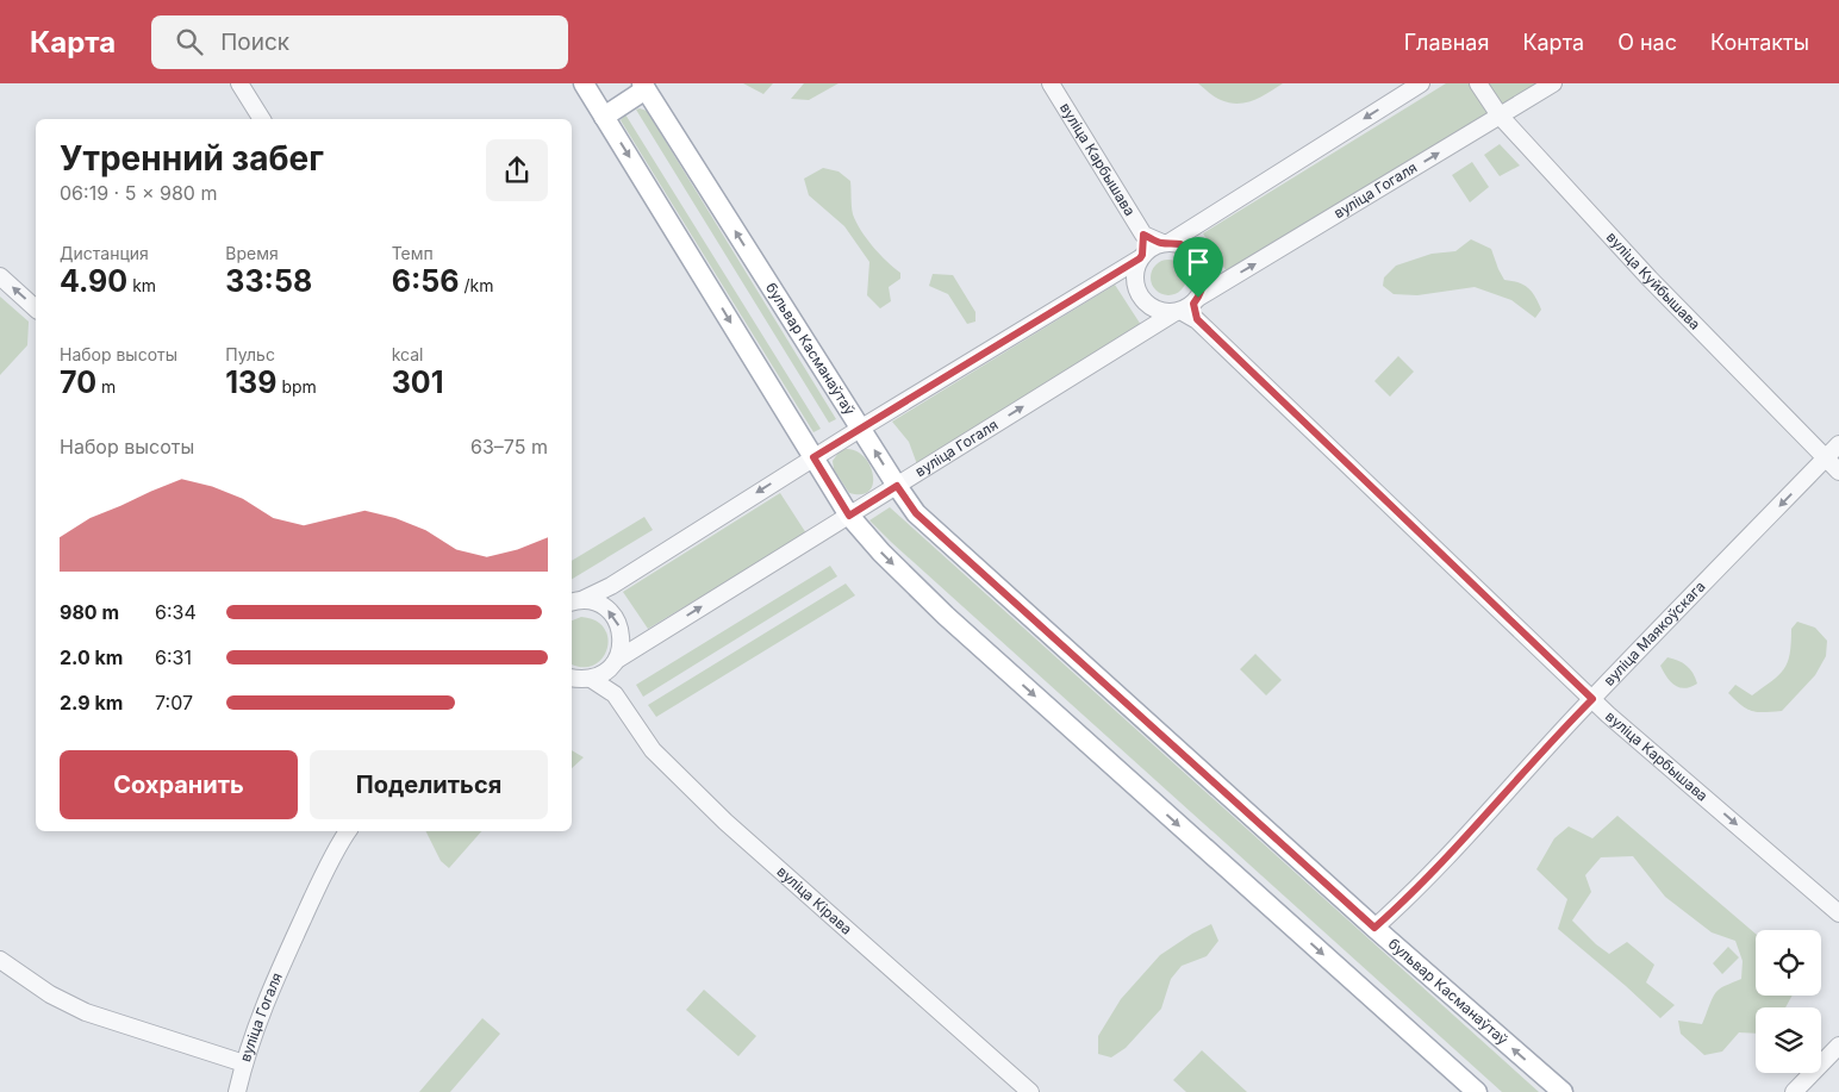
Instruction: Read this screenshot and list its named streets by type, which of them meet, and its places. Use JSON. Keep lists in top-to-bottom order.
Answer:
{
  "streets": {
    "main road": ["бульвар Касманаўтаў"],
    "street": [
      "вуліца Карбышава",
      "вуліца Гогаля",
      "вуліца Куйбышава",
      "вуліца Маякоўскага",
      "вуліца Кірава"
    ]
  },
  "crossings": [
    ["вуліца Карбышава", "вуліца Гогаля"],
    ["вуліца Карбышава", "вуліца Маякоўскага"],
    ["вуліца Гогаля", "вуліца Куйбышава"],
    ["вуліца Гогаля", "бульвар Касманаўтаў"],
    ["вуліца Гогаля", "вуліца Кірава"],
    ["вуліца Куйбышава", "вуліца Маякоўскага"],
    ["бульвар Касманаўтаў", "вуліца Маякоўскага"]
  ],
  "one_way": ["вуліца Маякоўскага"],
  "page": {
    "header": "Карта",
    "search": "Поиск",
    "nav": [
      "Главная",
      "Карта",
      "О нас",
      "Контакты"
    ],
    "heading": ["Утренний забег", "06:19 · 5 × 980 m"],
    "stats": [
      ["Дистанция", "4.90 km"],
      ["Время", "33:58"],
      ["Темп", "6:56 /km"],
      ["Набор высоты", "70 m"],
      ["Пульс", "139 bpm"],
      ["kcal", "301"]
    ],
    "chart": ["Набор высоты", "63–75 m"],
    "list": [
      {
        "name": "980 m",
        "note": "6:34"
      },
      {
        "name": "2.0 km",
        "note": "6:31"
      },
      {
        "name": "2.9 km",
        "note": "7:07"
      }
    ],
    "buttons": ["Сохранить", "Поделиться"]
  }
}
